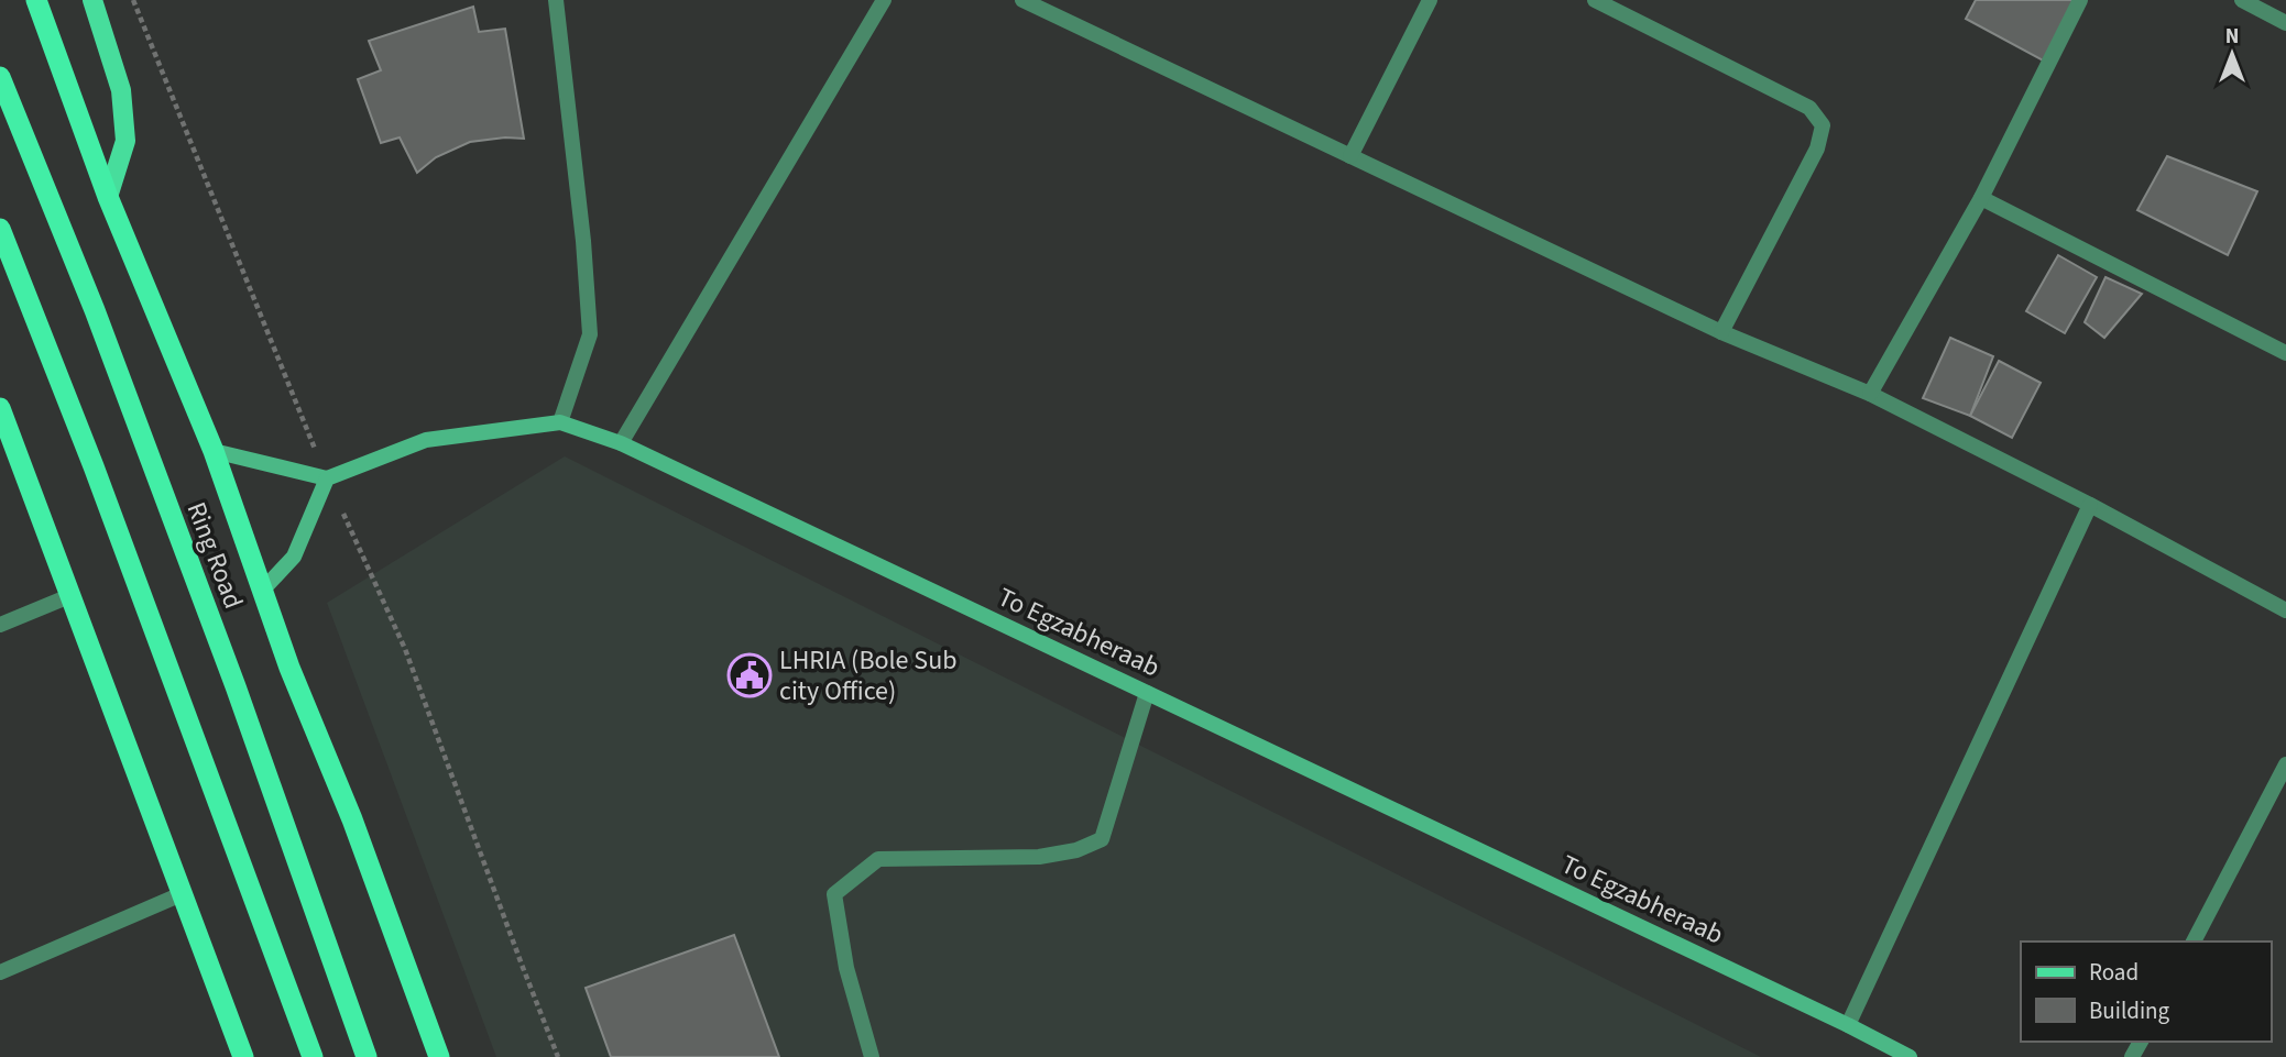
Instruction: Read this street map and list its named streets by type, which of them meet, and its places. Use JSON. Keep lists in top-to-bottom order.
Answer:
{
  "streets": {
    "highway": ["Ring Road"],
    "main road": ["To Egzabheraab"]
  },
  "places": {
    "public building": ["LHRIA (Bole Sub city Office)"]
  },
  "legend": ["Road", "Building"],
  "north": "top"
}
